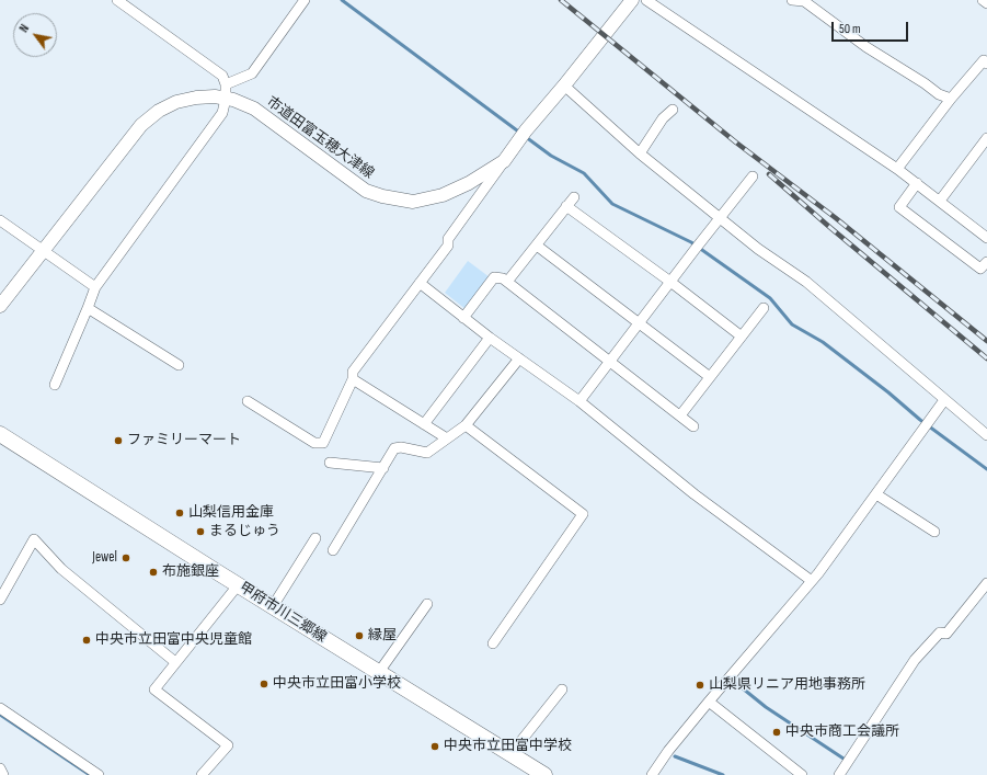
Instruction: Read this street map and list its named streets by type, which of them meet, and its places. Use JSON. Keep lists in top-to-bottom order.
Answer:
{
  "streets": {
    "main road": ["甲府市川三郷線"],
    "street": ["市道田富玉穂大津線"]
  },
  "places": [
    "ファミリーマート",
    "山梨信用金庫",
    "まるじゅう",
    "Jewel",
    "布施銀座",
    "縁屋",
    "中央市立田富中央児童館",
    "中央市立田富小学校",
    "山梨県リニア用地事務所",
    "中央市商工会議所",
    "中央市立田富中学校"
  ],
  "scale_bar": "50 m",
  "north": "top left"
}
